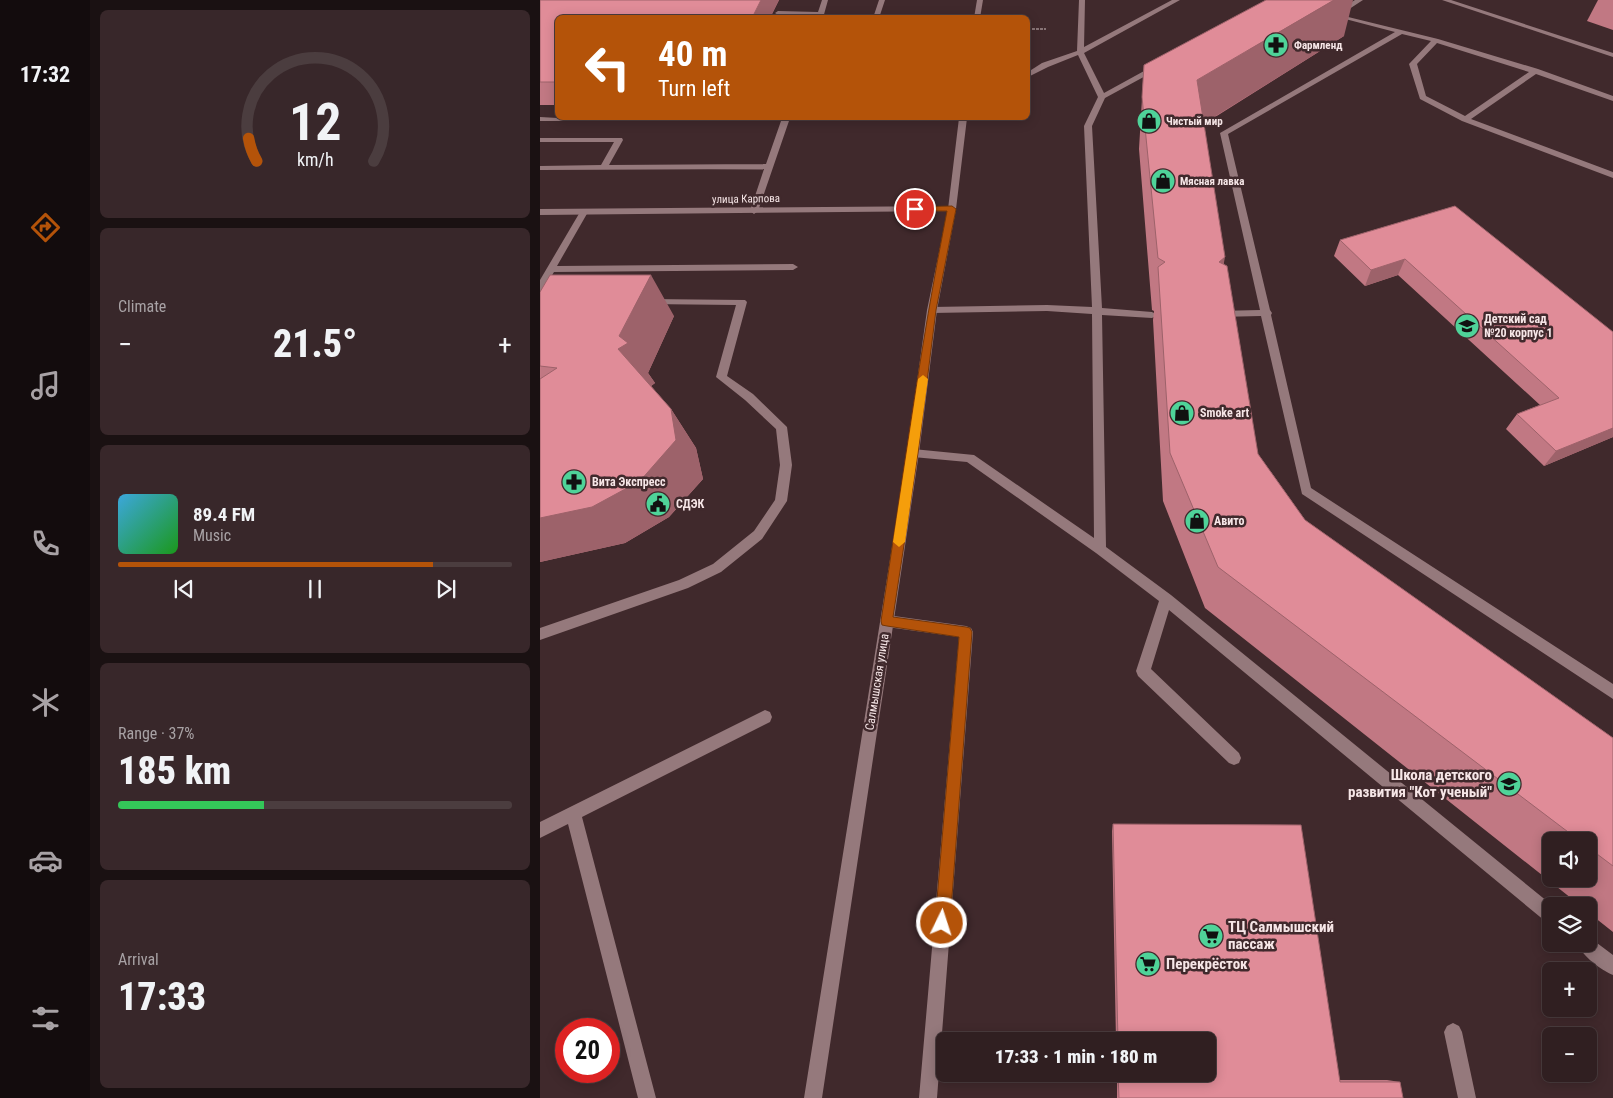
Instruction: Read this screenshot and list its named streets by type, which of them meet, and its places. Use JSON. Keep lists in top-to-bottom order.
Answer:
{
  "streets": {
    "main road": ["улица Карпова", "Салмышская улица"]
  },
  "crossings": [
    ["улица Карпова", "Салмышская улица"]
  ],
  "places": {
    "pharmacy": ["Фармленд", "Вита Экспресс"],
    "shop": [
      "Чистый мир",
      "Мясная лавка",
      "Smoke art",
      "Авито"
    ],
    "school or university": ["Детский сад №20 корпус 1", "Школа детского развития \"Кот ученый\""],
    "public building": ["СДЭК"],
    "supermarket": ["ТЦ Салмышский пассаж", "Перекрёсток"]
  },
  "page": {
    "tabs": "17:32",
    "turn": ["40 m", "Turn left"],
    "tile": [
      "Climate",
      ["Range · 37%", "185 km"],
      ["Arrival", "17:33"]
    ],
    "heat": ["−", "21.5°", "+"],
    "song": ["89.4 FM", "Music"],
    "map_buttons": ["+", "−"],
    "limit": "20",
    "trip": "17:33 · 1 min · 180 m",
    "gauge": ["12", "km/h"]
  }
}
